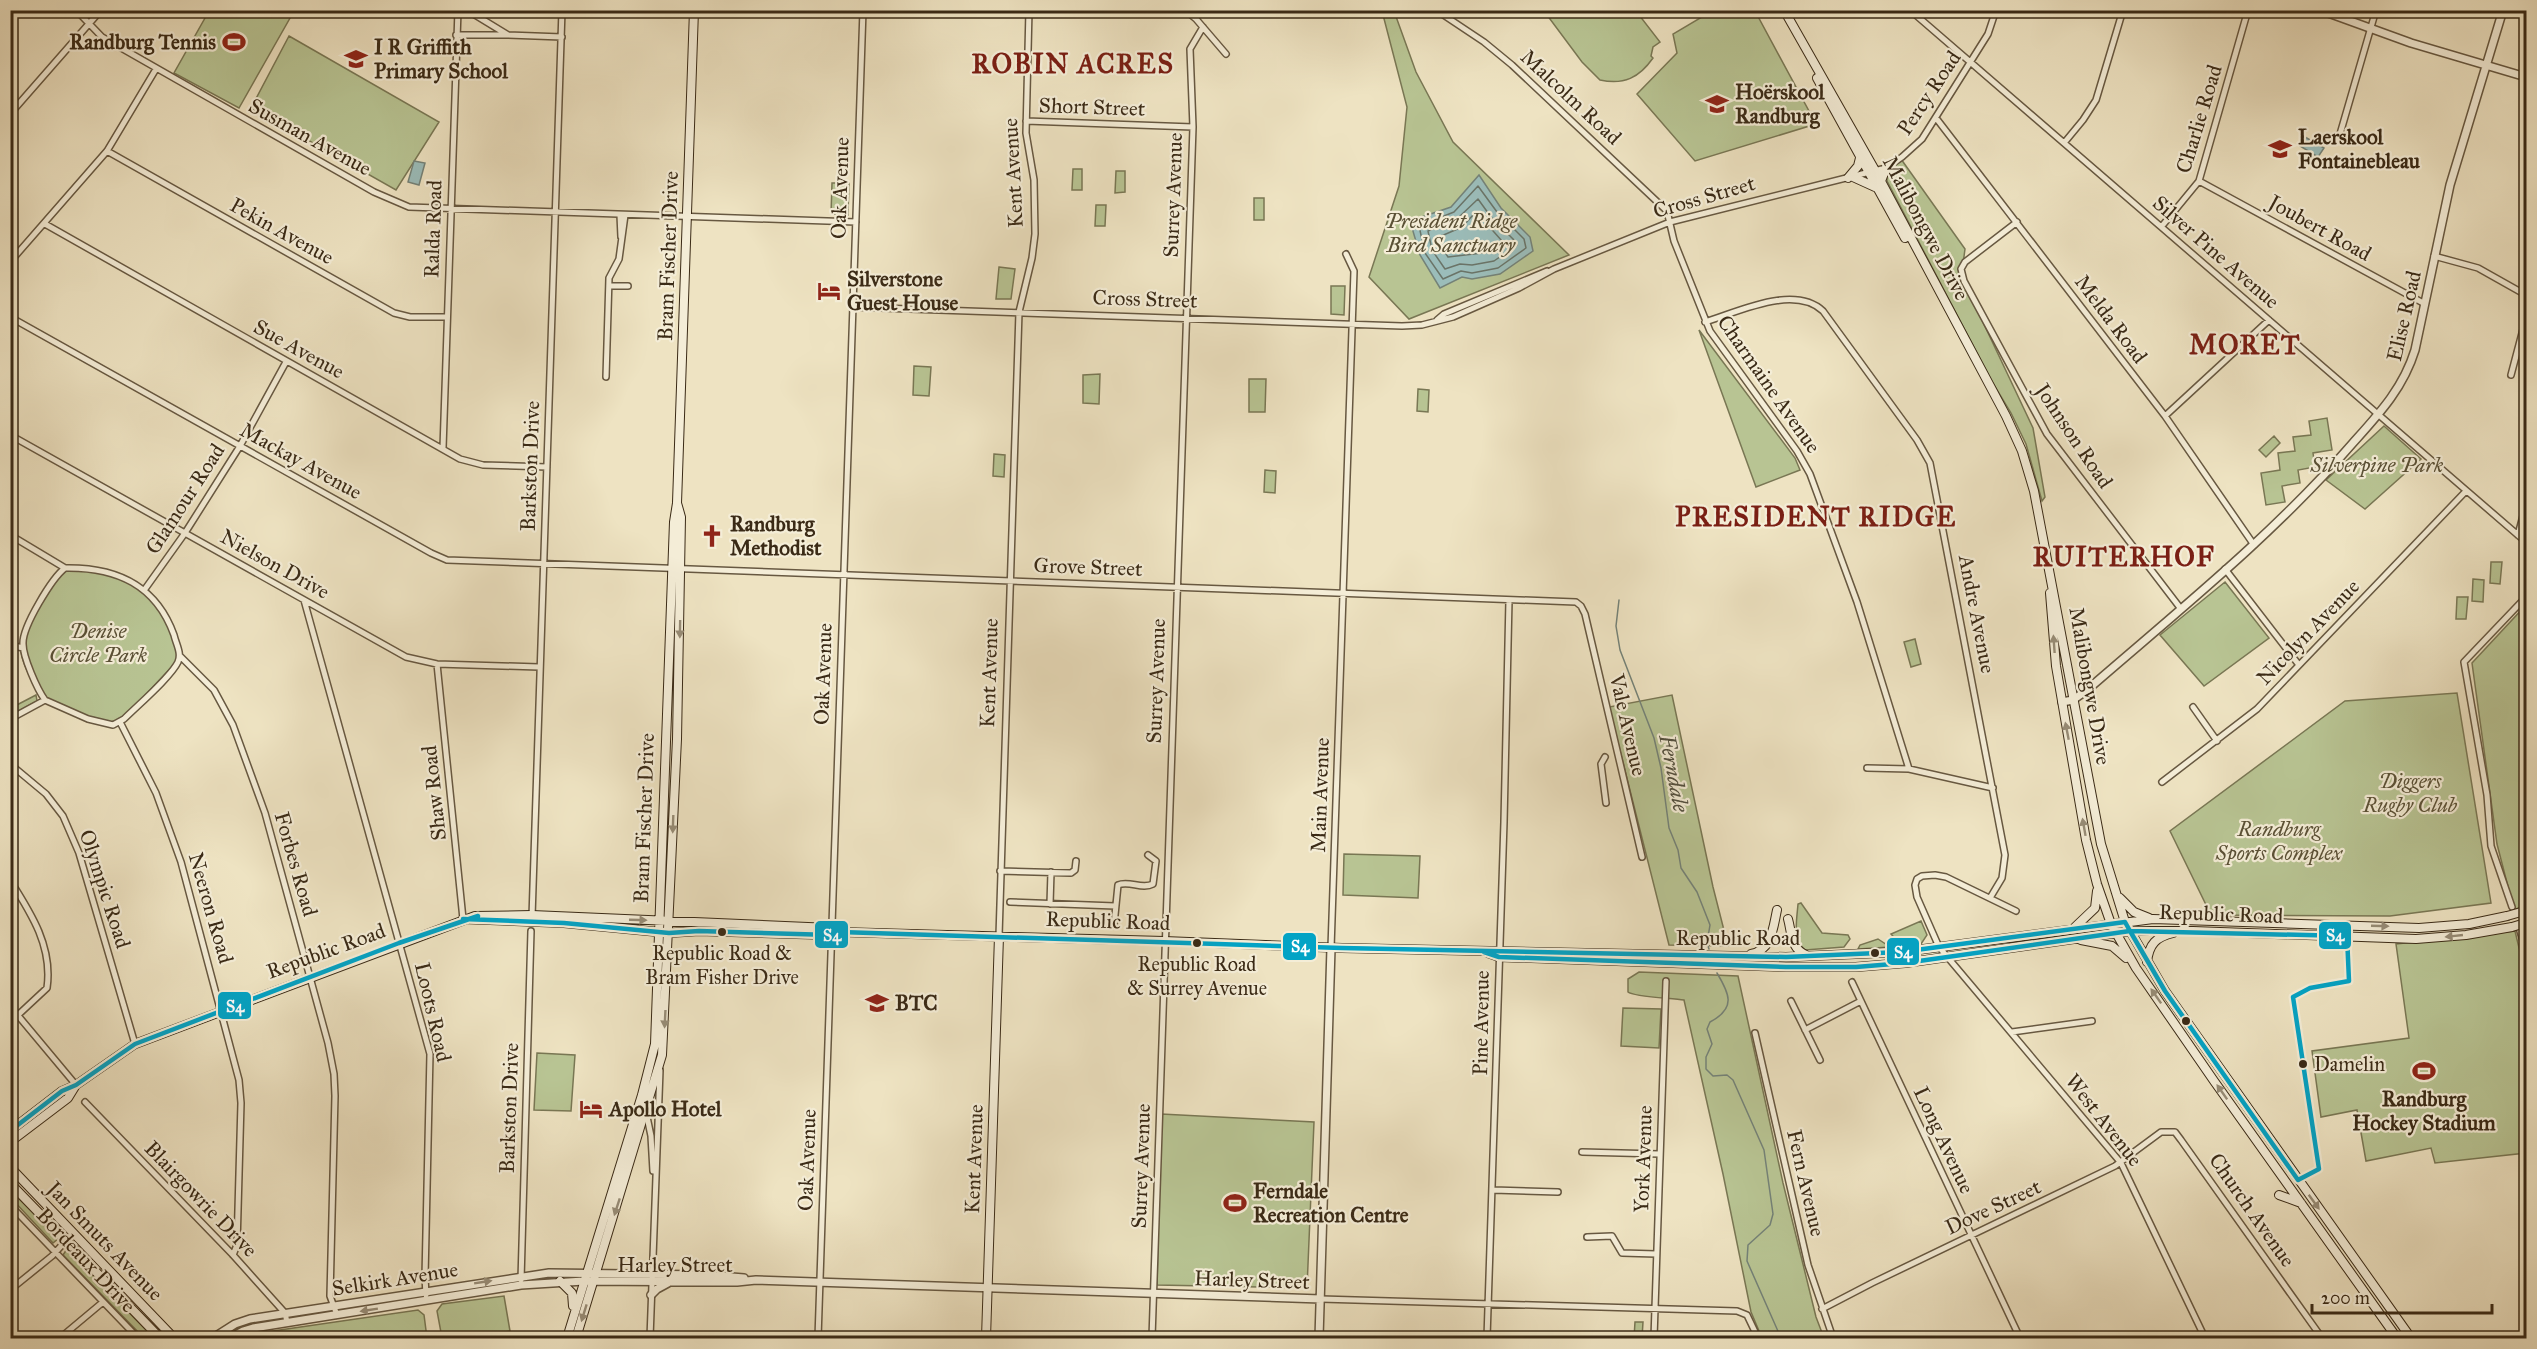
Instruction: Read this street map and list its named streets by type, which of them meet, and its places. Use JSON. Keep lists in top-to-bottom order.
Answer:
{
  "streets": {
    "main road": [
      "Kent Avenue",
      "Malibongwe Drive",
      "Bram Fischer Drive",
      "Republic Road",
      "Jan Smuts Avenue"
    ],
    "street": [
      "Percy Road",
      "Malcolm Road",
      "Short Street",
      "Charlie Road",
      "Susman Avenue",
      "Oak Avenue",
      "Surrey Avenue",
      "Cross Street",
      "Joubert Road",
      "Ralda Road",
      "Pekin Avenue",
      "Silver Pine Avenue",
      "Elise Road",
      "Melda Road",
      "Sue Avenue",
      "Charmaine Avenue",
      "Johnson Road",
      "Mackay Avenue",
      "Barkston Drive",
      "Glamour Road",
      "Nielson Drive",
      "Grove Street",
      "Andre Avenue",
      "Nicolyn Avenue",
      "Vale Avenue",
      "Shaw Road",
      "Main Avenue",
      "Forbes Road",
      "Olympic Road",
      "Neeron Road",
      "Loots Road",
      "Pine Avenue",
      "West Avenue",
      "Long Avenue",
      "York Avenue",
      "Fern Avenue",
      "Blairgowrie Drive",
      "Dove Street",
      "Church Avenue",
      "Bordeaux Drive",
      "Harley Street",
      "Selkirk Avenue"
    ]
  },
  "crossings": [
    ["Percy Road", "Cross Street"],
    ["Percy Road", "Malibongwe Drive"],
    ["Percy Road", "Silver Pine Avenue"],
    ["Percy Road", "Melda Road"],
    ["Malcolm Road", "Cross Street"],
    ["Malcolm Road", "Charmaine Avenue"],
    ["Short Street", "Kent Avenue"],
    ["Short Street", "Surrey Avenue"],
    ["Charlie Road", "Joubert Road"],
    ["Charlie Road", "Silver Pine Avenue"],
    ["Susman Avenue", "Oak Avenue"],
    ["Susman Avenue", "Ralda Road"],
    ["Susman Avenue", "Bram Fischer Drive"],
    ["Susman Avenue", "Barkston Drive"],
    ["Kent Avenue", "Cross Street"],
    ["Kent Avenue", "Grove Street"],
    ["Kent Avenue", "Republic Road"],
    ["Kent Avenue", "Harley Street"],
    ["Oak Avenue", "Cross Street"],
    ["Oak Avenue", "Grove Street"],
    ["Oak Avenue", "Republic Road"],
    ["Oak Avenue", "Harley Street"],
    ["Surrey Avenue", "Cross Street"],
    ["Surrey Avenue", "Grove Street"],
    ["Surrey Avenue", "Republic Road"],
    ["Surrey Avenue", "Harley Street"],
    ["Cross Street", "Malibongwe Drive"],
    ["Cross Street", "Charmaine Avenue"],
    ["Cross Street", "Main Avenue"],
    ["Malibongwe Drive", "Elise Road"],
    ["Malibongwe Drive", "Republic Road"],
    ["Joubert Road", "Elise Road"],
    ["Ralda Road", "Pekin Avenue"],
    ["Ralda Road", "Sue Avenue"],
    ["Silver Pine Avenue", "Elise Road"],
    ["Silver Pine Avenue", "Nicolyn Avenue"],
    ["Bram Fischer Drive", "Grove Street"],
    ["Bram Fischer Drive", "Republic Road"],
    ["Bram Fischer Drive", "Harley Street"],
    ["Bram Fischer Drive", "Selkirk Avenue"],
    ["Elise Road", "Melda Road"],
    ["Elise Road", "Johnson Road"],
    ["Melda Road", "Johnson Road"],
    ["Sue Avenue", "Barkston Drive"],
    ["Sue Avenue", "Glamour Road"],
    ["Charmaine Avenue", "Andre Avenue"],
    ["Mackay Avenue", "Barkston Drive"],
    ["Mackay Avenue", "Glamour Road"],
    ["Mackay Avenue", "Grove Street"],
    ["Barkston Drive", "Nielson Drive"],
    ["Barkston Drive", "Republic Road"],
    ["Barkston Drive", "Selkirk Avenue"],
    ["Glamour Road", "Nielson Drive"],
    ["Glamour Road", "Forbes Road"],
    ["Glamour Road", "Neeron Road"],
    ["Nielson Drive", "Shaw Road"],
    ["Nielson Drive", "Loots Road"],
    ["Grove Street", "Vale Avenue"],
    ["Grove Street", "Main Avenue"],
    ["Grove Street", "Pine Avenue"],
    ["Shaw Road", "Republic Road"],
    ["Main Avenue", "Republic Road"],
    ["Main Avenue", "Harley Street"],
    ["Forbes Road", "Neeron Road"],
    ["Forbes Road", "Republic Road"],
    ["Forbes Road", "Selkirk Avenue"],
    ["Olympic Road", "Republic Road"],
    ["Neeron Road", "Republic Road"],
    ["Neeron Road", "Blairgowrie Drive"],
    ["Republic Road", "Loots Road"],
    ["Republic Road", "Pine Avenue"],
    ["Republic Road", "West Avenue"],
    ["Loots Road", "Selkirk Avenue"],
    ["Pine Avenue", "Harley Street"],
    ["West Avenue", "Dove Street"],
    ["Long Avenue", "Dove Street"],
    ["York Avenue", "Harley Street"],
    ["Fern Avenue", "Dove Street"],
    ["Blairgowrie Drive", "Selkirk Avenue"],
    ["Dove Street", "Church Avenue"],
    ["Harley Street", "Selkirk Avenue"]
  ],
  "districts": [
    "ROBIN ACRES",
    "MORET",
    "PRESIDENT RIDGE",
    "RUITERHOF"
  ],
  "water": ["Ferndale"],
  "parks": [
    "President Ridge Bird Sanctuary",
    "Silverpine Park",
    "Denise Circle Park",
    "Diggers Rugby Club",
    "Randburg Sports Complex"
  ],
  "places": {
    "sports": ["Randburg Tennis", "Randburg Hockey Stadium", "Ferndale Recreation Centre"],
    "school or university": [
      "I R Griffith Primary School",
      "Hoërskool Randburg",
      "Laerskool Fontainebleau",
      "BTC"
    ],
    "hotel": ["Silverstone Guest House", "Apollo Hotel"],
    "church": ["Randburg Methodist"],
    "other": ["Republic Road & Bram Fisher Drive", "Republic Road & Surrey Avenue", "Damelin"]
  },
  "lines": ["transit line S4"],
  "scale_bar": "200 m"
}
